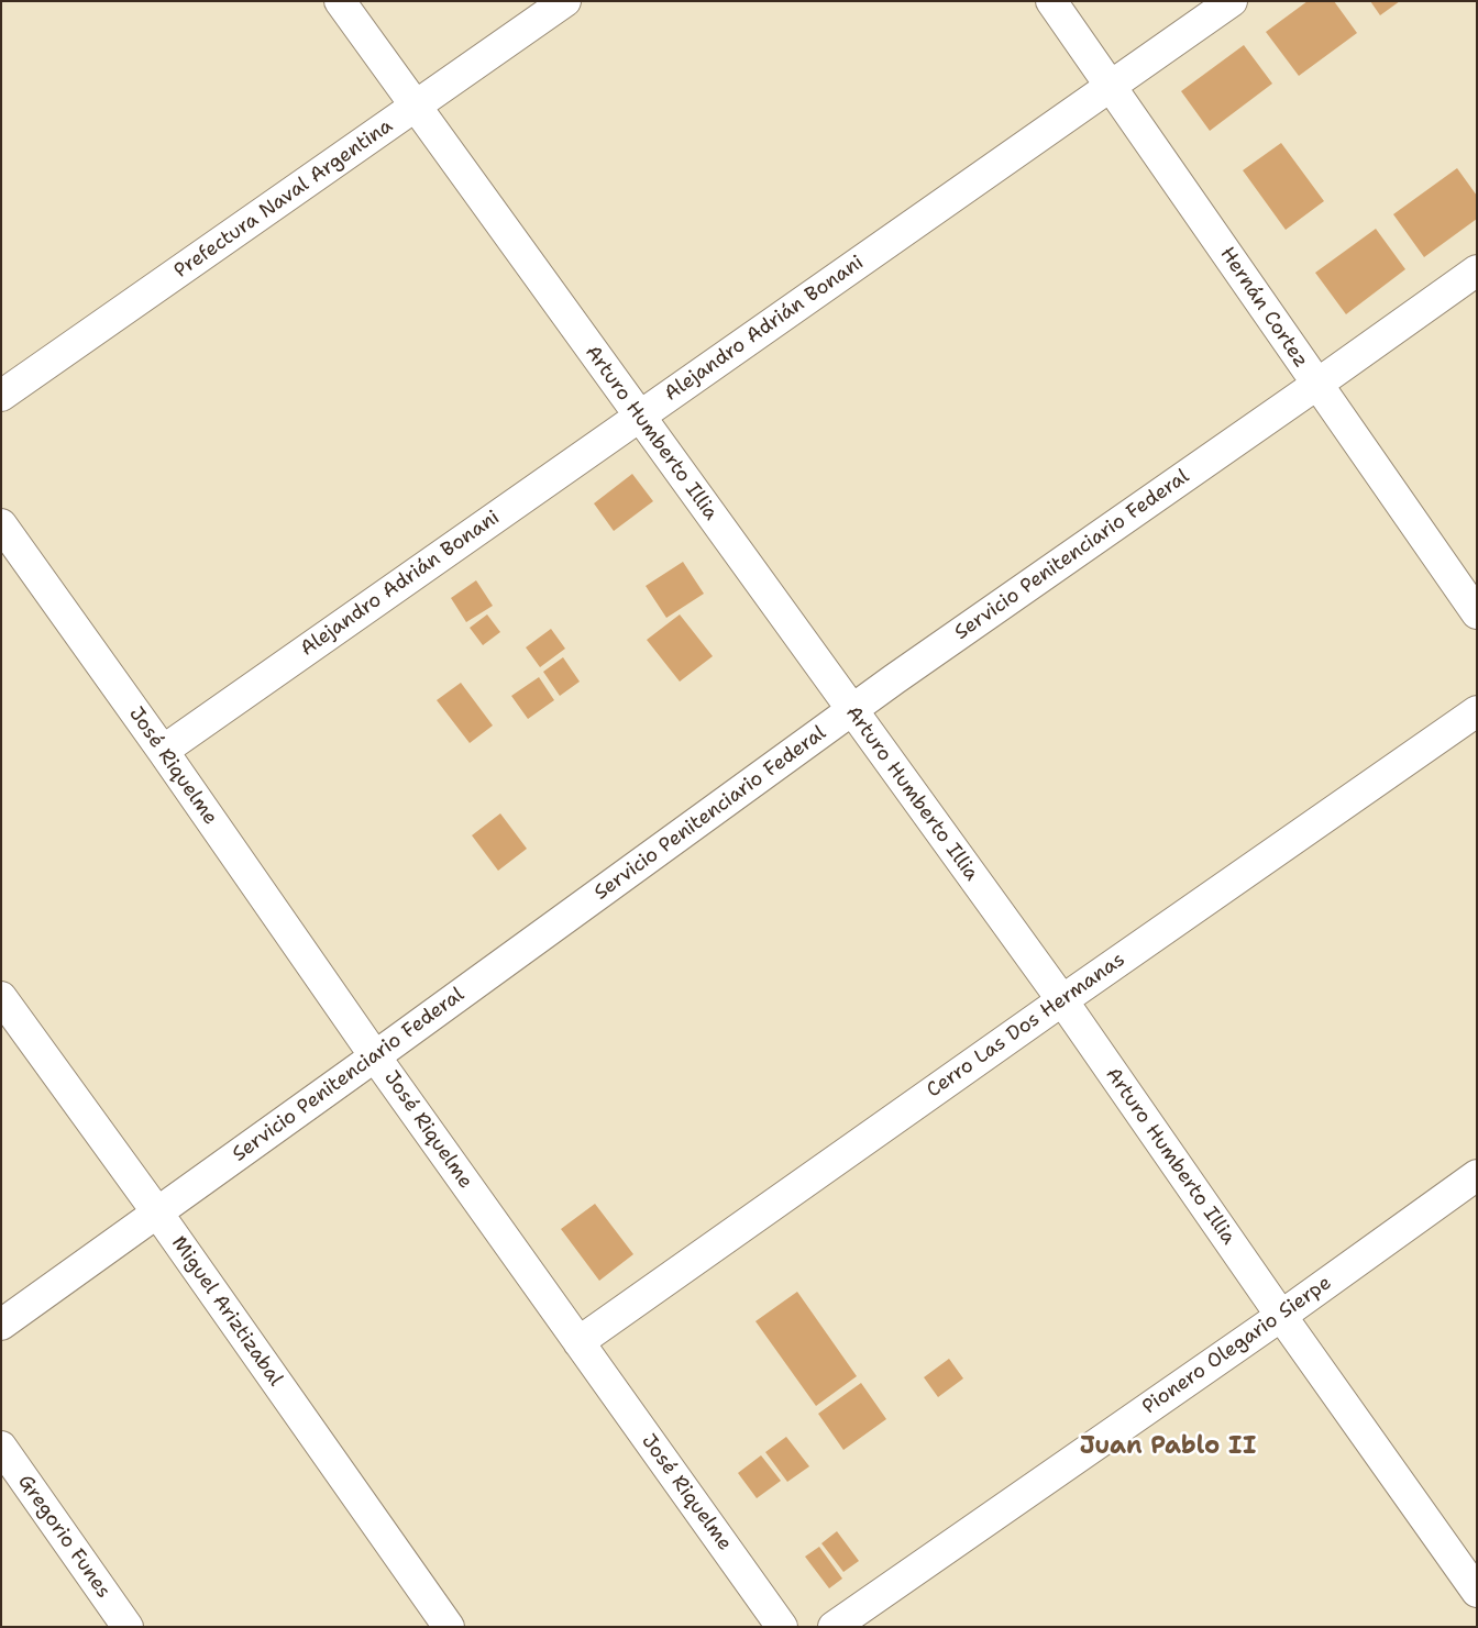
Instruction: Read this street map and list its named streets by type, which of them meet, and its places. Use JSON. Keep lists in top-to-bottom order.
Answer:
{
  "streets": {
    "street": [
      "Prefectura Naval Argentina",
      "Hernán Cortez",
      "Alejandro Adrián Bonani",
      "Arturo Humberto Illia",
      "Servicio Penitenciario Federal",
      "José Riquelme",
      "Cerro Las Dos Hermanas",
      "Miguel Ariztizabal",
      "Pionero Olegario Sierpe",
      "Gregorio Funes"
    ]
  },
  "crossings": [
    ["Prefectura Naval Argentina", "Arturo Humberto Illia"],
    ["Hernán Cortez", "Alejandro Adrián Bonani"],
    ["Hernán Cortez", "Servicio Penitenciario Federal"],
    ["Alejandro Adrián Bonani", "Arturo Humberto Illia"],
    ["Alejandro Adrián Bonani", "José Riquelme"],
    ["Arturo Humberto Illia", "Servicio Penitenciario Federal"],
    ["Arturo Humberto Illia", "Cerro Las Dos Hermanas"],
    ["Arturo Humberto Illia", "Pionero Olegario Sierpe"],
    ["Servicio Penitenciario Federal", "José Riquelme"],
    ["Servicio Penitenciario Federal", "Miguel Ariztizabal"],
    ["José Riquelme", "Cerro Las Dos Hermanas"]
  ],
  "districts": ["Juan Pablo II"]
}
